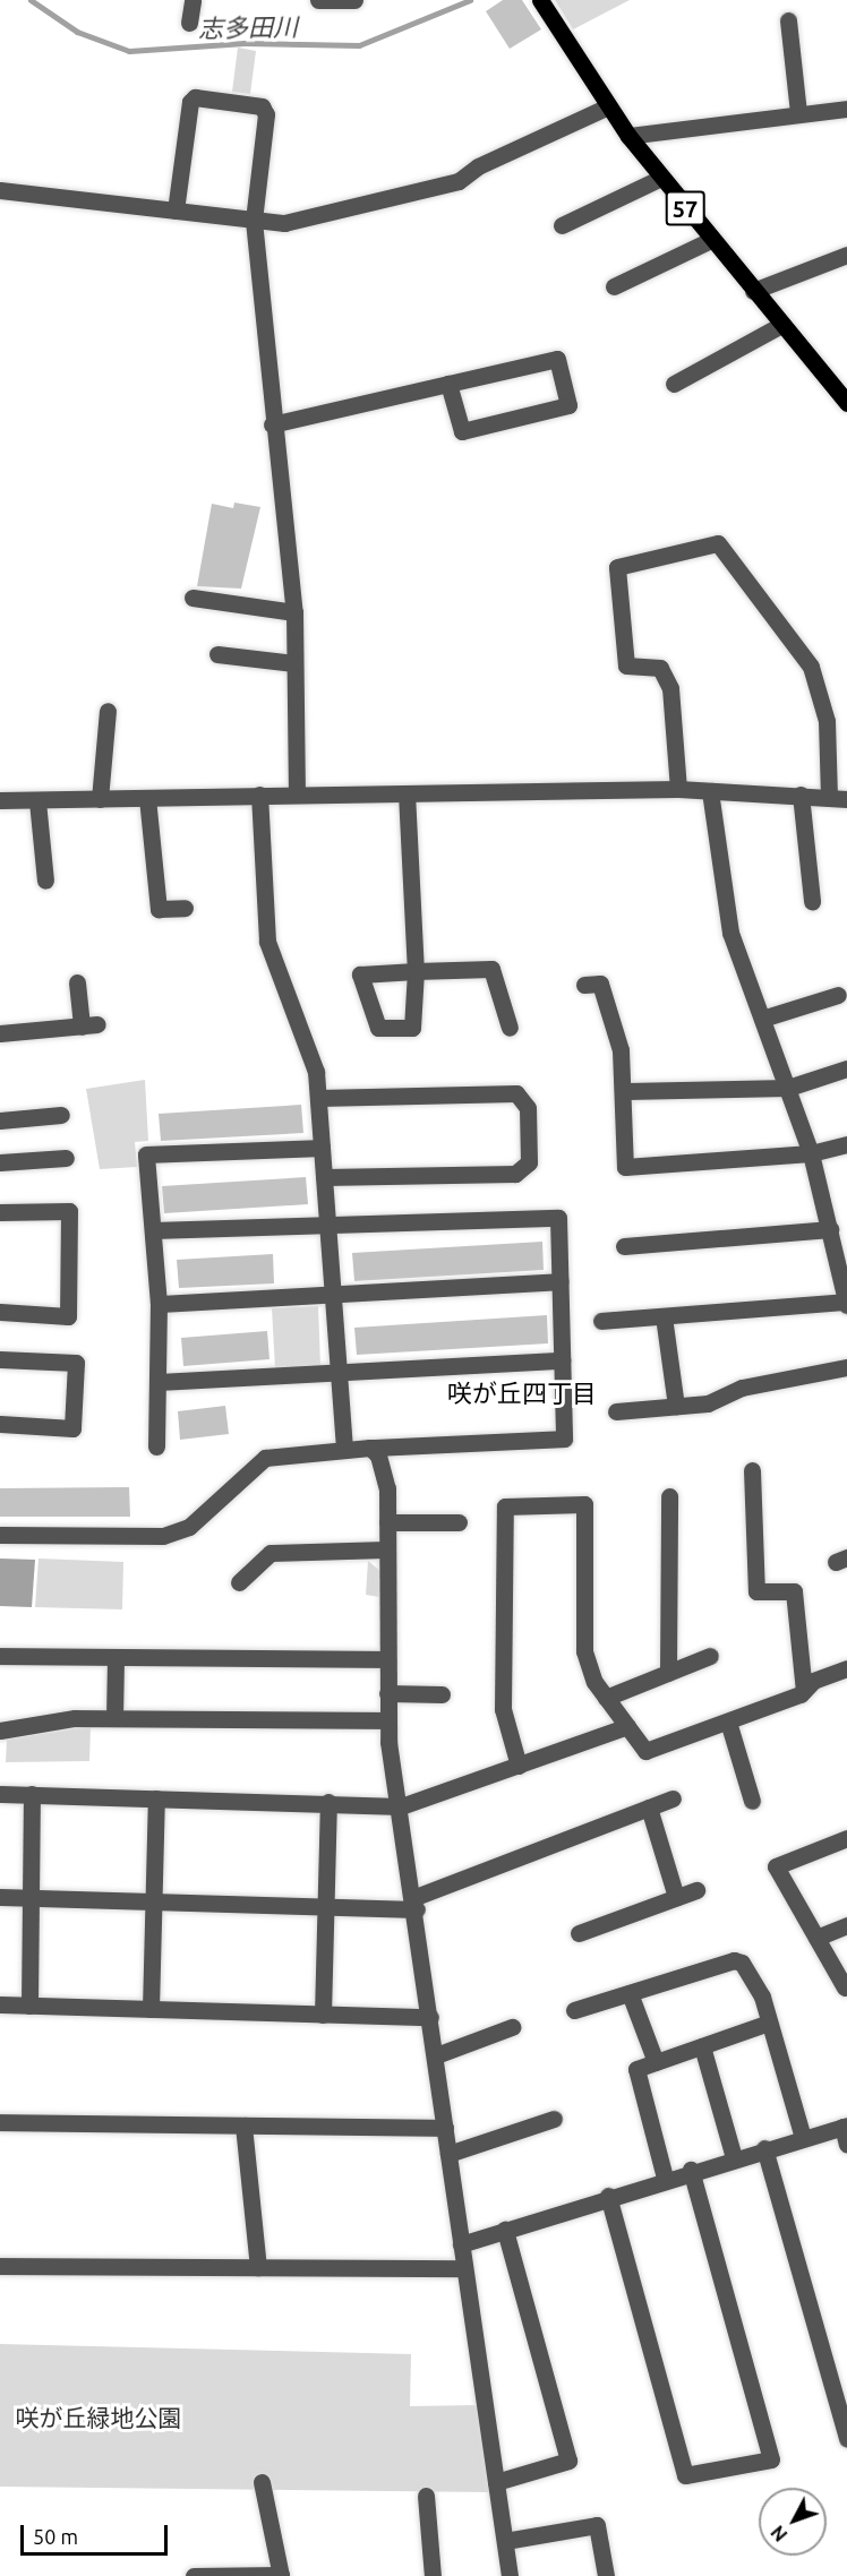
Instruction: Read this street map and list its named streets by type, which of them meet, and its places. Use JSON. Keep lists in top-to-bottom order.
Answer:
{
  "streets": {
    "main road": ["57"]
  },
  "districts": ["咲が丘四丁目"],
  "water": ["志多田川"],
  "parks": ["咲が丘緑地公園"],
  "scale_bar": "50 m",
  "north": "bottom left"
}
